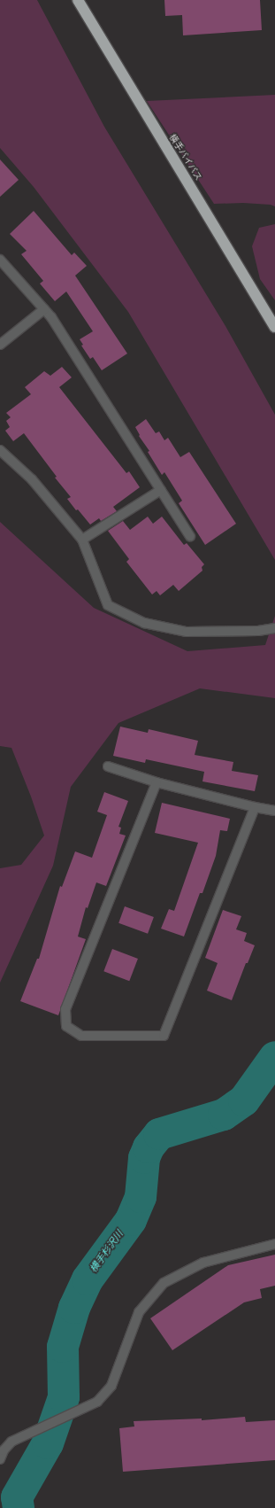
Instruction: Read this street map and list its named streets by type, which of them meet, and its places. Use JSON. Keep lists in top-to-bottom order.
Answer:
{
  "streets": {
    "highway": ["横手バイパス"]
  },
  "water": ["横手杉沢川"]
}
